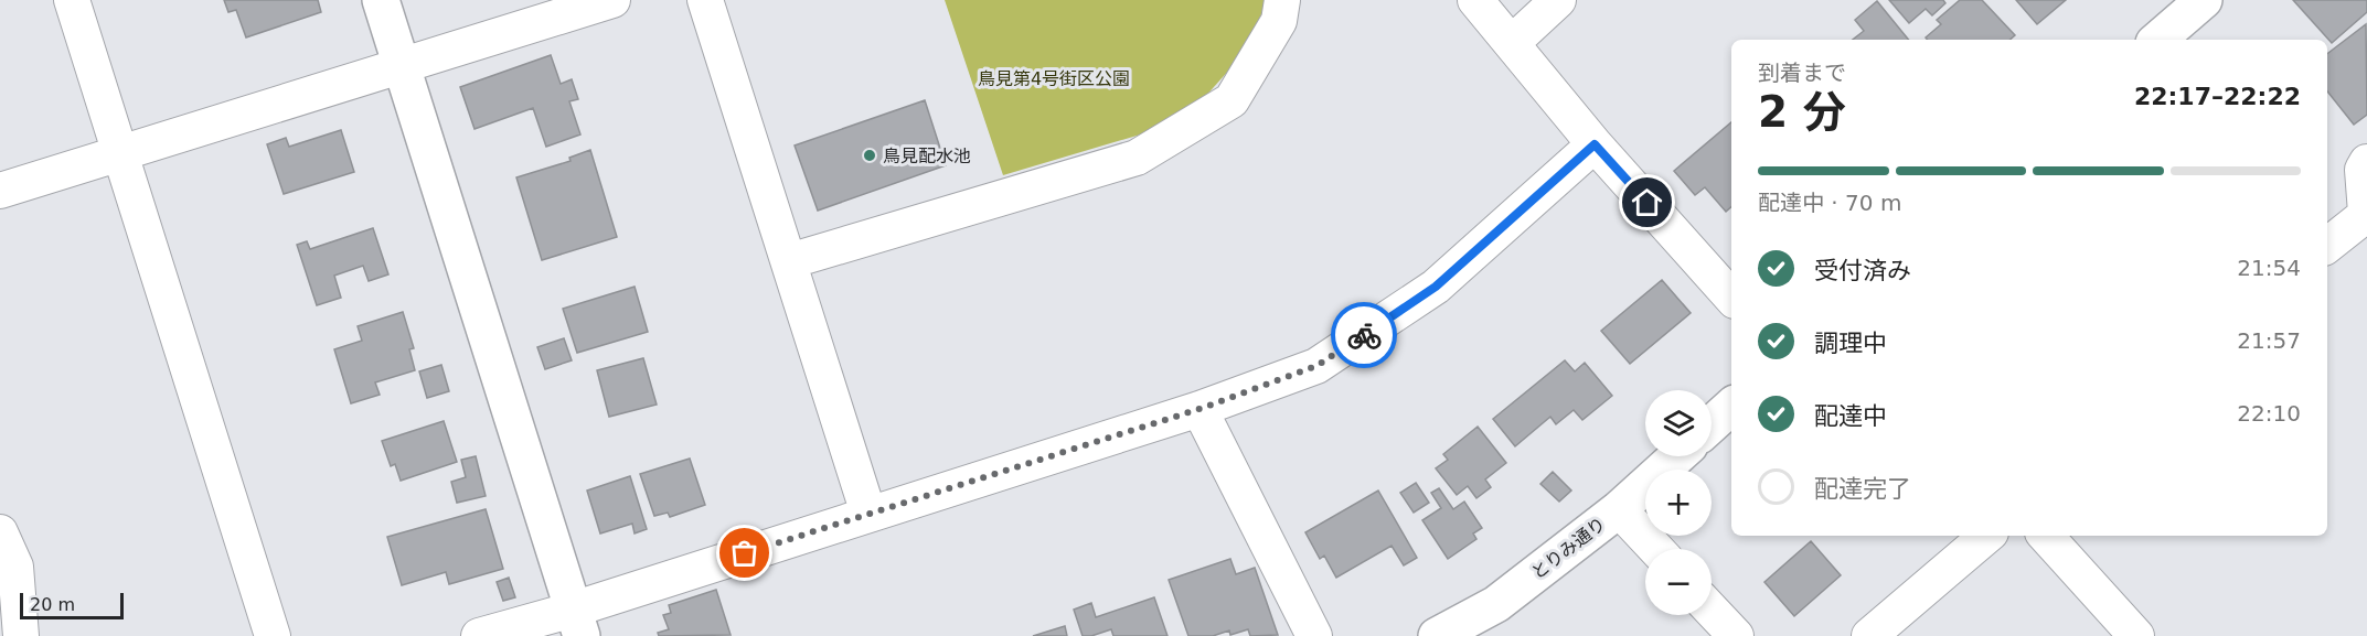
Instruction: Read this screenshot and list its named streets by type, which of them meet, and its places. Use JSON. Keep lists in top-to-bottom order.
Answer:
{
  "streets": {
    "street": ["とりみ通り"]
  },
  "parks": ["鳥見第4号街区公園"],
  "places": ["鳥見配水池"],
  "scale_bar": "20 m",
  "page": {
    "heading": ["2 分", "到着まで", "22:17–22:22"],
    "bar": "配達中 · 70 m",
    "list": [
      ["受付済み", "21:54"],
      ["調理中", "21:57"],
      ["配達中", "22:10"],
      "配達完了"
    ],
    "map_buttons": ["+", "−"],
    "scale": "20 m"
  }
}
